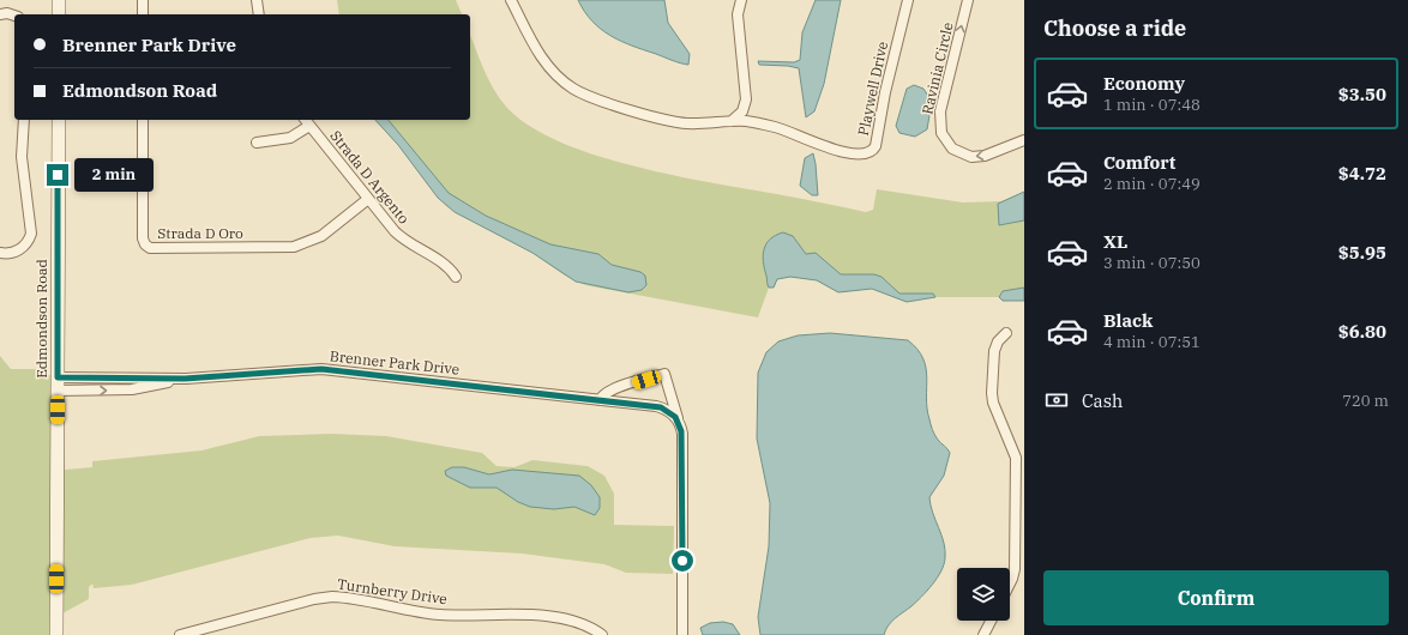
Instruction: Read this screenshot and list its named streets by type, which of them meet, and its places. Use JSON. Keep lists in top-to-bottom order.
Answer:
{
  "streets": {
    "street": [
      "Ravinia Circle",
      "Playwell Drive",
      "Strada D Argento",
      "Strada D Oro",
      "Edmondson Road",
      "Brenner Park Drive",
      "Turnberry Drive"
    ]
  },
  "crossings": [
    ["Strada D Argento", "Strada D Oro"],
    ["Edmondson Road", "Brenner Park Drive"]
  ],
  "page": {
    "heading": "Choose a ride",
    "banner": ["Brenner Park Drive", "Edmondson Road"],
    "list": [
      {
        "name": "Economy",
        "note": "1 min · 07:48",
        "value": "$3.50"
      },
      {
        "name": "Comfort",
        "note": "2 min · 07:49",
        "value": "$4.72"
      },
      {
        "name": "XL",
        "note": "3 min · 07:50",
        "value": "$5.95"
      },
      {
        "name": "Black",
        "note": "4 min · 07:51",
        "value": "$6.80"
      }
    ],
    "bubble": "2 min",
    "pay": ["Cash", "720 m"],
    "buttons": "Confirm"
  }
}
